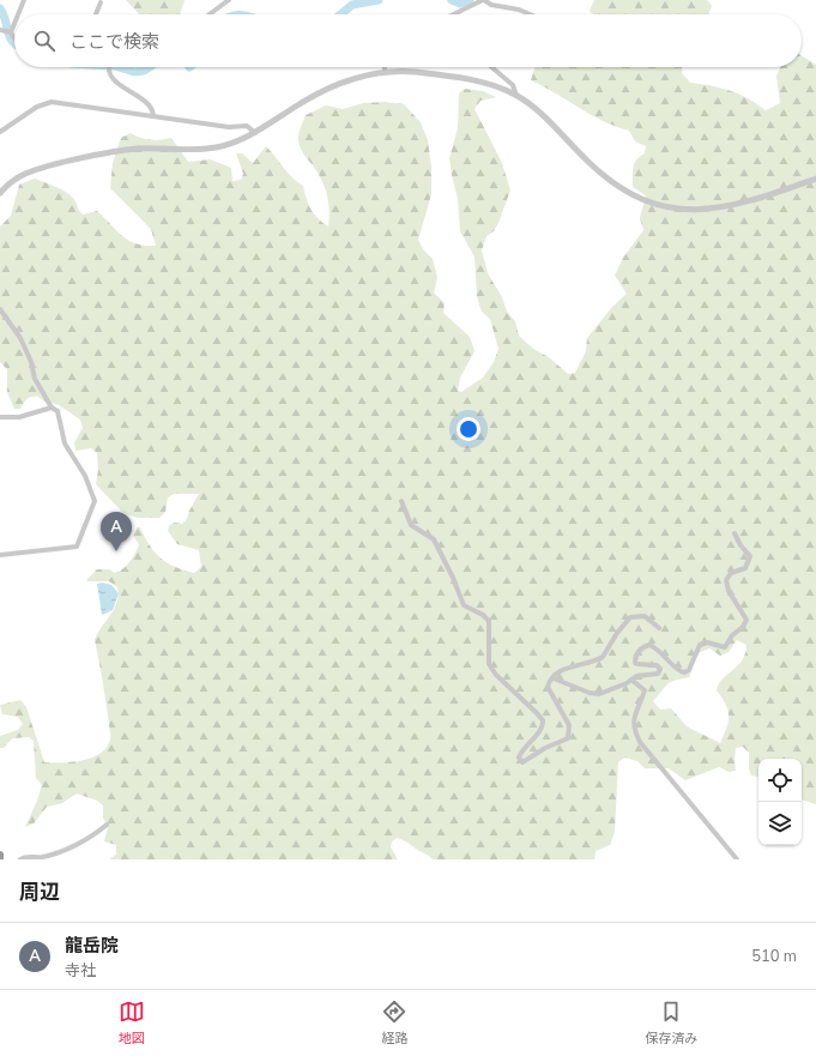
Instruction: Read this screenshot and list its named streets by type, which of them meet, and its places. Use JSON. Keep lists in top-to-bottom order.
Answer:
{
  "page": {
    "search": "ここで検索",
    "pins": "A",
    "heading": "周辺",
    "list": [
      {
        "mark": "A",
        "name": "龍岳院",
        "note": "寺社",
        "value": "510 m"
      }
    ],
    "nav": ["地図", "経路", "保存済み"]
  }
}
